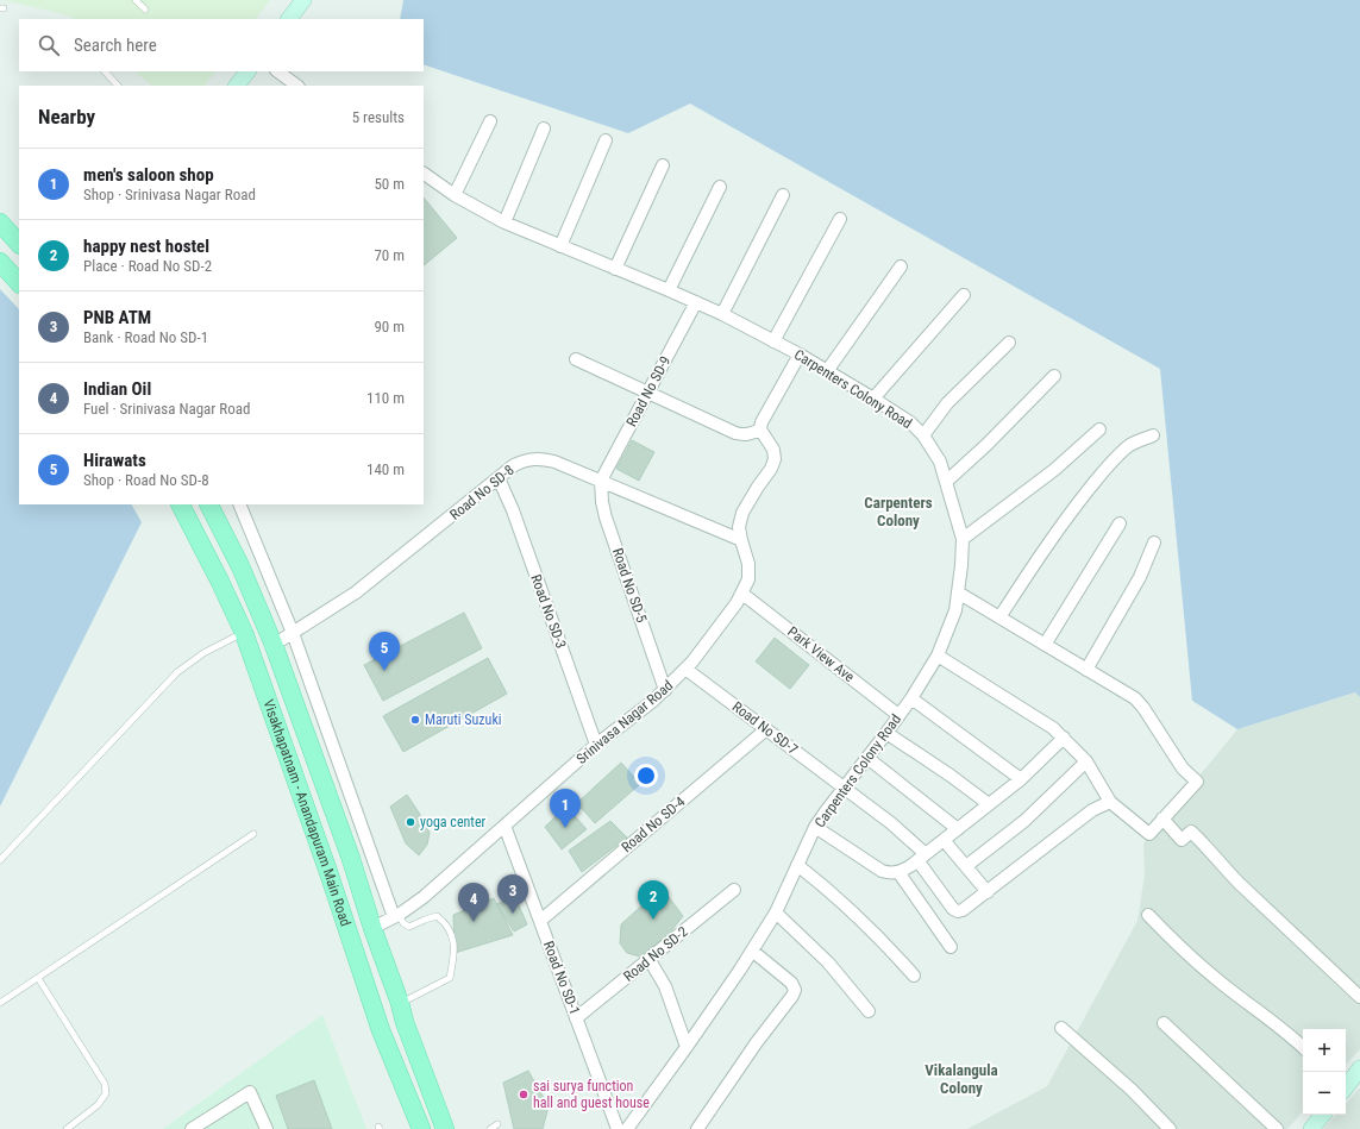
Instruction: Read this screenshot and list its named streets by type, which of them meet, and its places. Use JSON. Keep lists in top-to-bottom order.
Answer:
{
  "streets": {
    "main road": ["Visakhapatnam - Anandapuram Main Road"],
    "street": [
      "Carpenters Colony Road",
      "Road No SD-9",
      "Road No SD-8",
      "Road No SD-5",
      "Road No SD-3",
      "Park View Ave",
      "Srinivasa Nagar Road",
      "Road No SD-7",
      "Road No SD-4",
      "Road No SD-2",
      "Road No SD-1"
    ]
  },
  "crossings": [
    ["Carpenters Colony Road", "Road No SD-9"],
    ["Carpenters Colony Road", "Park View Ave"],
    ["Carpenters Colony Road", "Road No SD-7"],
    ["Road No SD-9", "Road No SD-8"],
    ["Road No SD-9", "Road No SD-5"],
    ["Road No SD-8", "Road No SD-5"],
    ["Road No SD-8", "Road No SD-3"],
    ["Road No SD-8", "Srinivasa Nagar Road"],
    ["Road No SD-8", "Visakhapatnam - Anandapuram Main Road"],
    ["Road No SD-5", "Srinivasa Nagar Road"],
    ["Road No SD-3", "Srinivasa Nagar Road"],
    ["Park View Ave", "Srinivasa Nagar Road"],
    ["Srinivasa Nagar Road", "Road No SD-7"],
    ["Srinivasa Nagar Road", "Visakhapatnam - Anandapuram Main Road"],
    ["Srinivasa Nagar Road", "Road No SD-1"],
    ["Road No SD-7", "Road No SD-4"],
    ["Road No SD-4", "Road No SD-1"],
    ["Road No SD-2", "Road No SD-1"]
  ],
  "districts": ["Carpenters Colony", "Vikalangula Colony"],
  "places": ["Maruti Suzuki", "yoga center", "sai surya function hall and guest house"],
  "page": {
    "search": "Search here",
    "heading": ["Nearby", "5 results"],
    "list": [
      {
        "mark": "1",
        "name": "men's saloon shop",
        "note": "Shop · Srinivasa Nagar Road",
        "value": "50 m"
      },
      {
        "mark": "2",
        "name": "happy nest hostel",
        "note": "Place · Road No SD-2",
        "value": "70 m"
      },
      {
        "mark": "3",
        "name": "PNB ATM",
        "note": "Bank · Road No SD-1",
        "value": "90 m"
      },
      {
        "mark": "4",
        "name": "Indian Oil",
        "note": "Fuel · Srinivasa Nagar Road",
        "value": "110 m"
      },
      {
        "mark": "5",
        "name": "Hirawats",
        "note": "Shop · Road No SD-8",
        "value": "140 m"
      }
    ],
    "pins": [
      "5",
      "1",
      "3",
      "2",
      "4"
    ],
    "map_buttons": ["+", "−"]
  }
}
